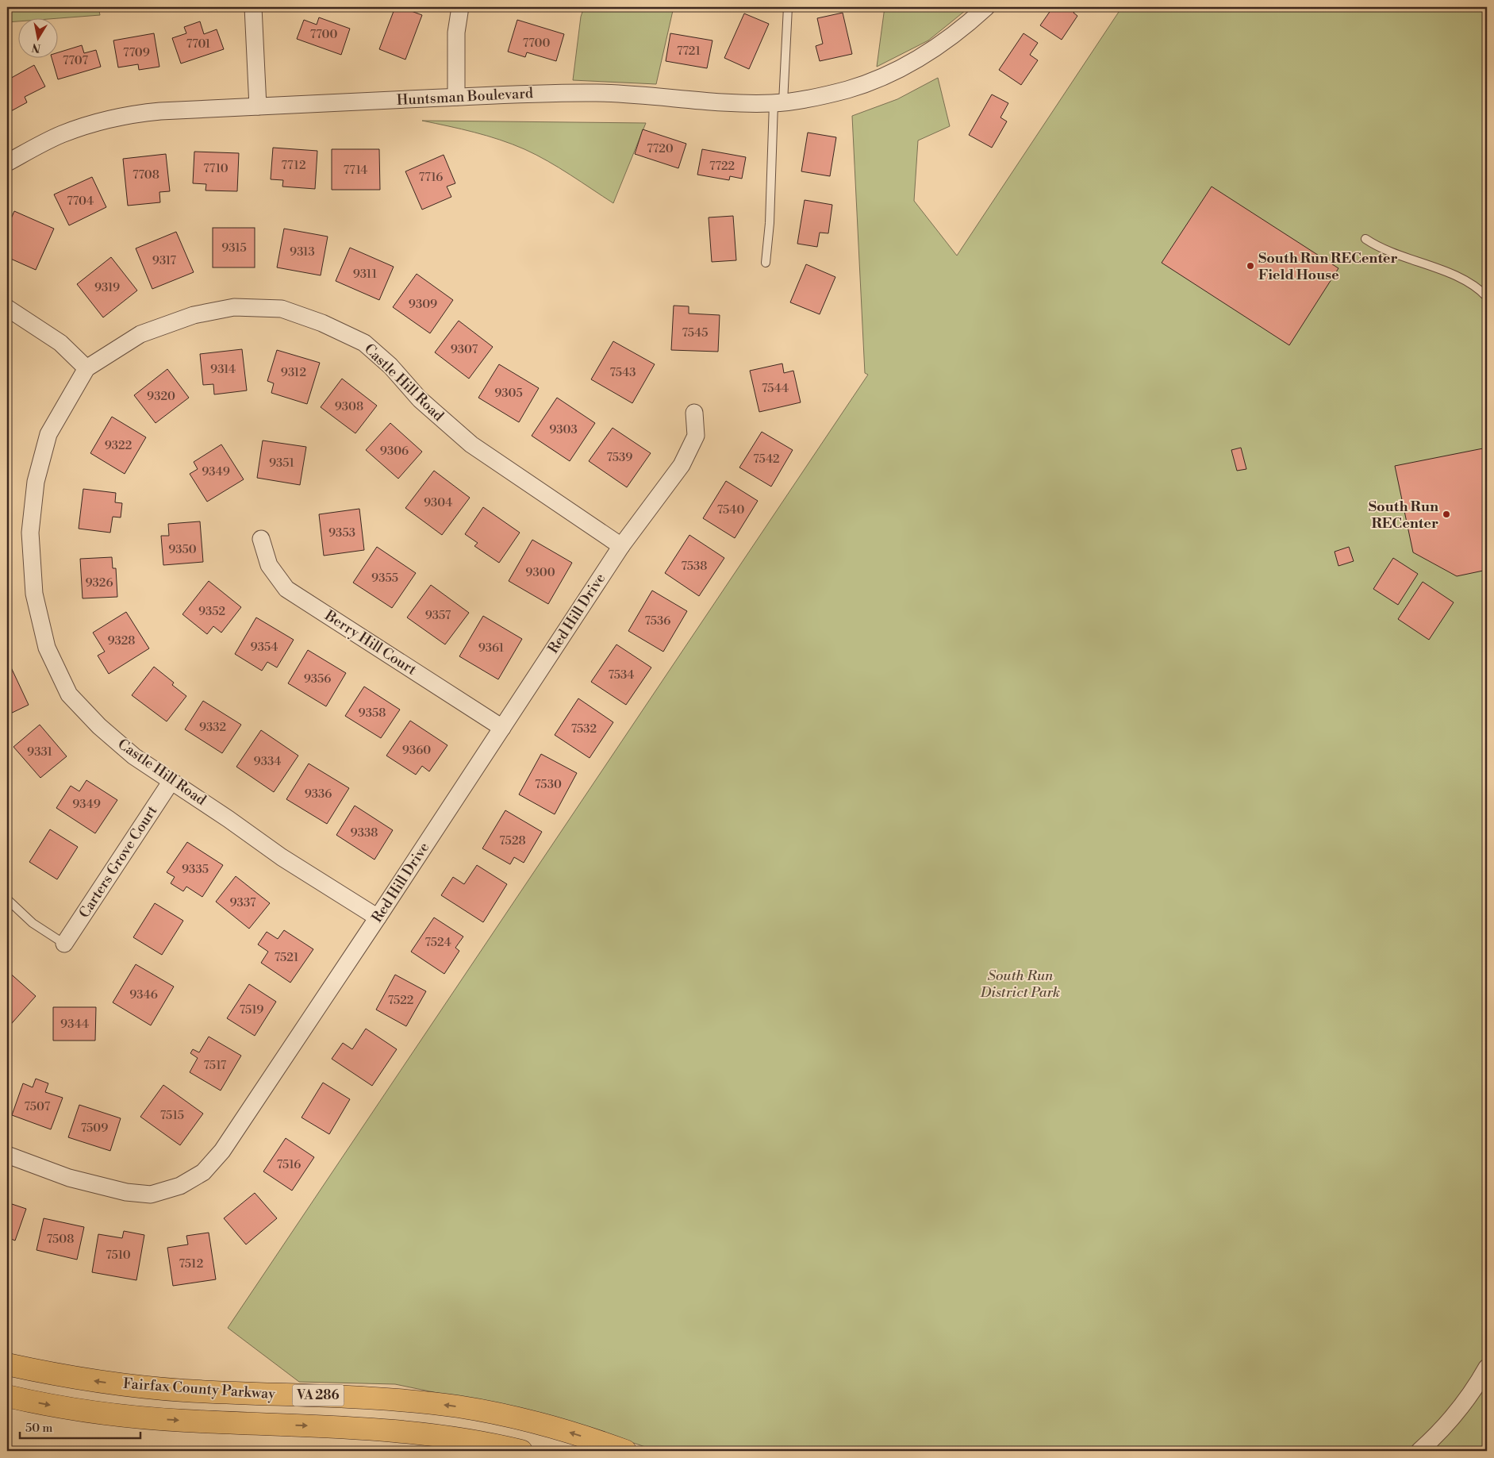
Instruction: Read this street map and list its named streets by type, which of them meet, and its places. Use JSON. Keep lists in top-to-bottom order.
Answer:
{
  "streets": {
    "highway": ["Fairfax County Parkway", "VA 286"],
    "street": [
      "Huntsman Boulevard",
      "Castle Hill Road",
      "Red Hill Drive",
      "Berry Hill Court",
      "Carters Grove Court"
    ]
  },
  "crossings": [
    ["Castle Hill Road", "Red Hill Drive"],
    ["Castle Hill Road", "Carters Grove Court"],
    ["Red Hill Drive", "Berry Hill Court"]
  ],
  "parks": ["South Run District Park"],
  "places": ["South Run RECenter Field House", "South Run RECenter"],
  "house_numbers": [
    "7700",
    "7700",
    "7701",
    "7721",
    "7709",
    "7707",
    "7720",
    "7712",
    "7722",
    "7710",
    "7714",
    "7708",
    "7716",
    "7704",
    "9315",
    "9313",
    "9317",
    "9311",
    "9319",
    "9309",
    "7545",
    "9307",
    "9314",
    "9312",
    "7543",
    "7544",
    "9305",
    "9320",
    "9308",
    "9303",
    "9322",
    "9306",
    "7539",
    "7542",
    "9351",
    "9349",
    "9304",
    "7540",
    "9353",
    "9350",
    "7538",
    "9300",
    "9355",
    "9326",
    "9352",
    "9357",
    "7536",
    "9328",
    "9354",
    "9361",
    "7534",
    "9356",
    "9358",
    "9332",
    "7532",
    "9360",
    "9331",
    "9334",
    "7530",
    "9336",
    "9349",
    "9338",
    "7528",
    "9335",
    "9337",
    "7524",
    "7521",
    "9346",
    "7522",
    "7519",
    "9344",
    "7517",
    "7507",
    "7515",
    "7509",
    "7516",
    "7508",
    "7510",
    "7512"
  ],
  "scale_bar": "50 m",
  "north": "bottom"
}
